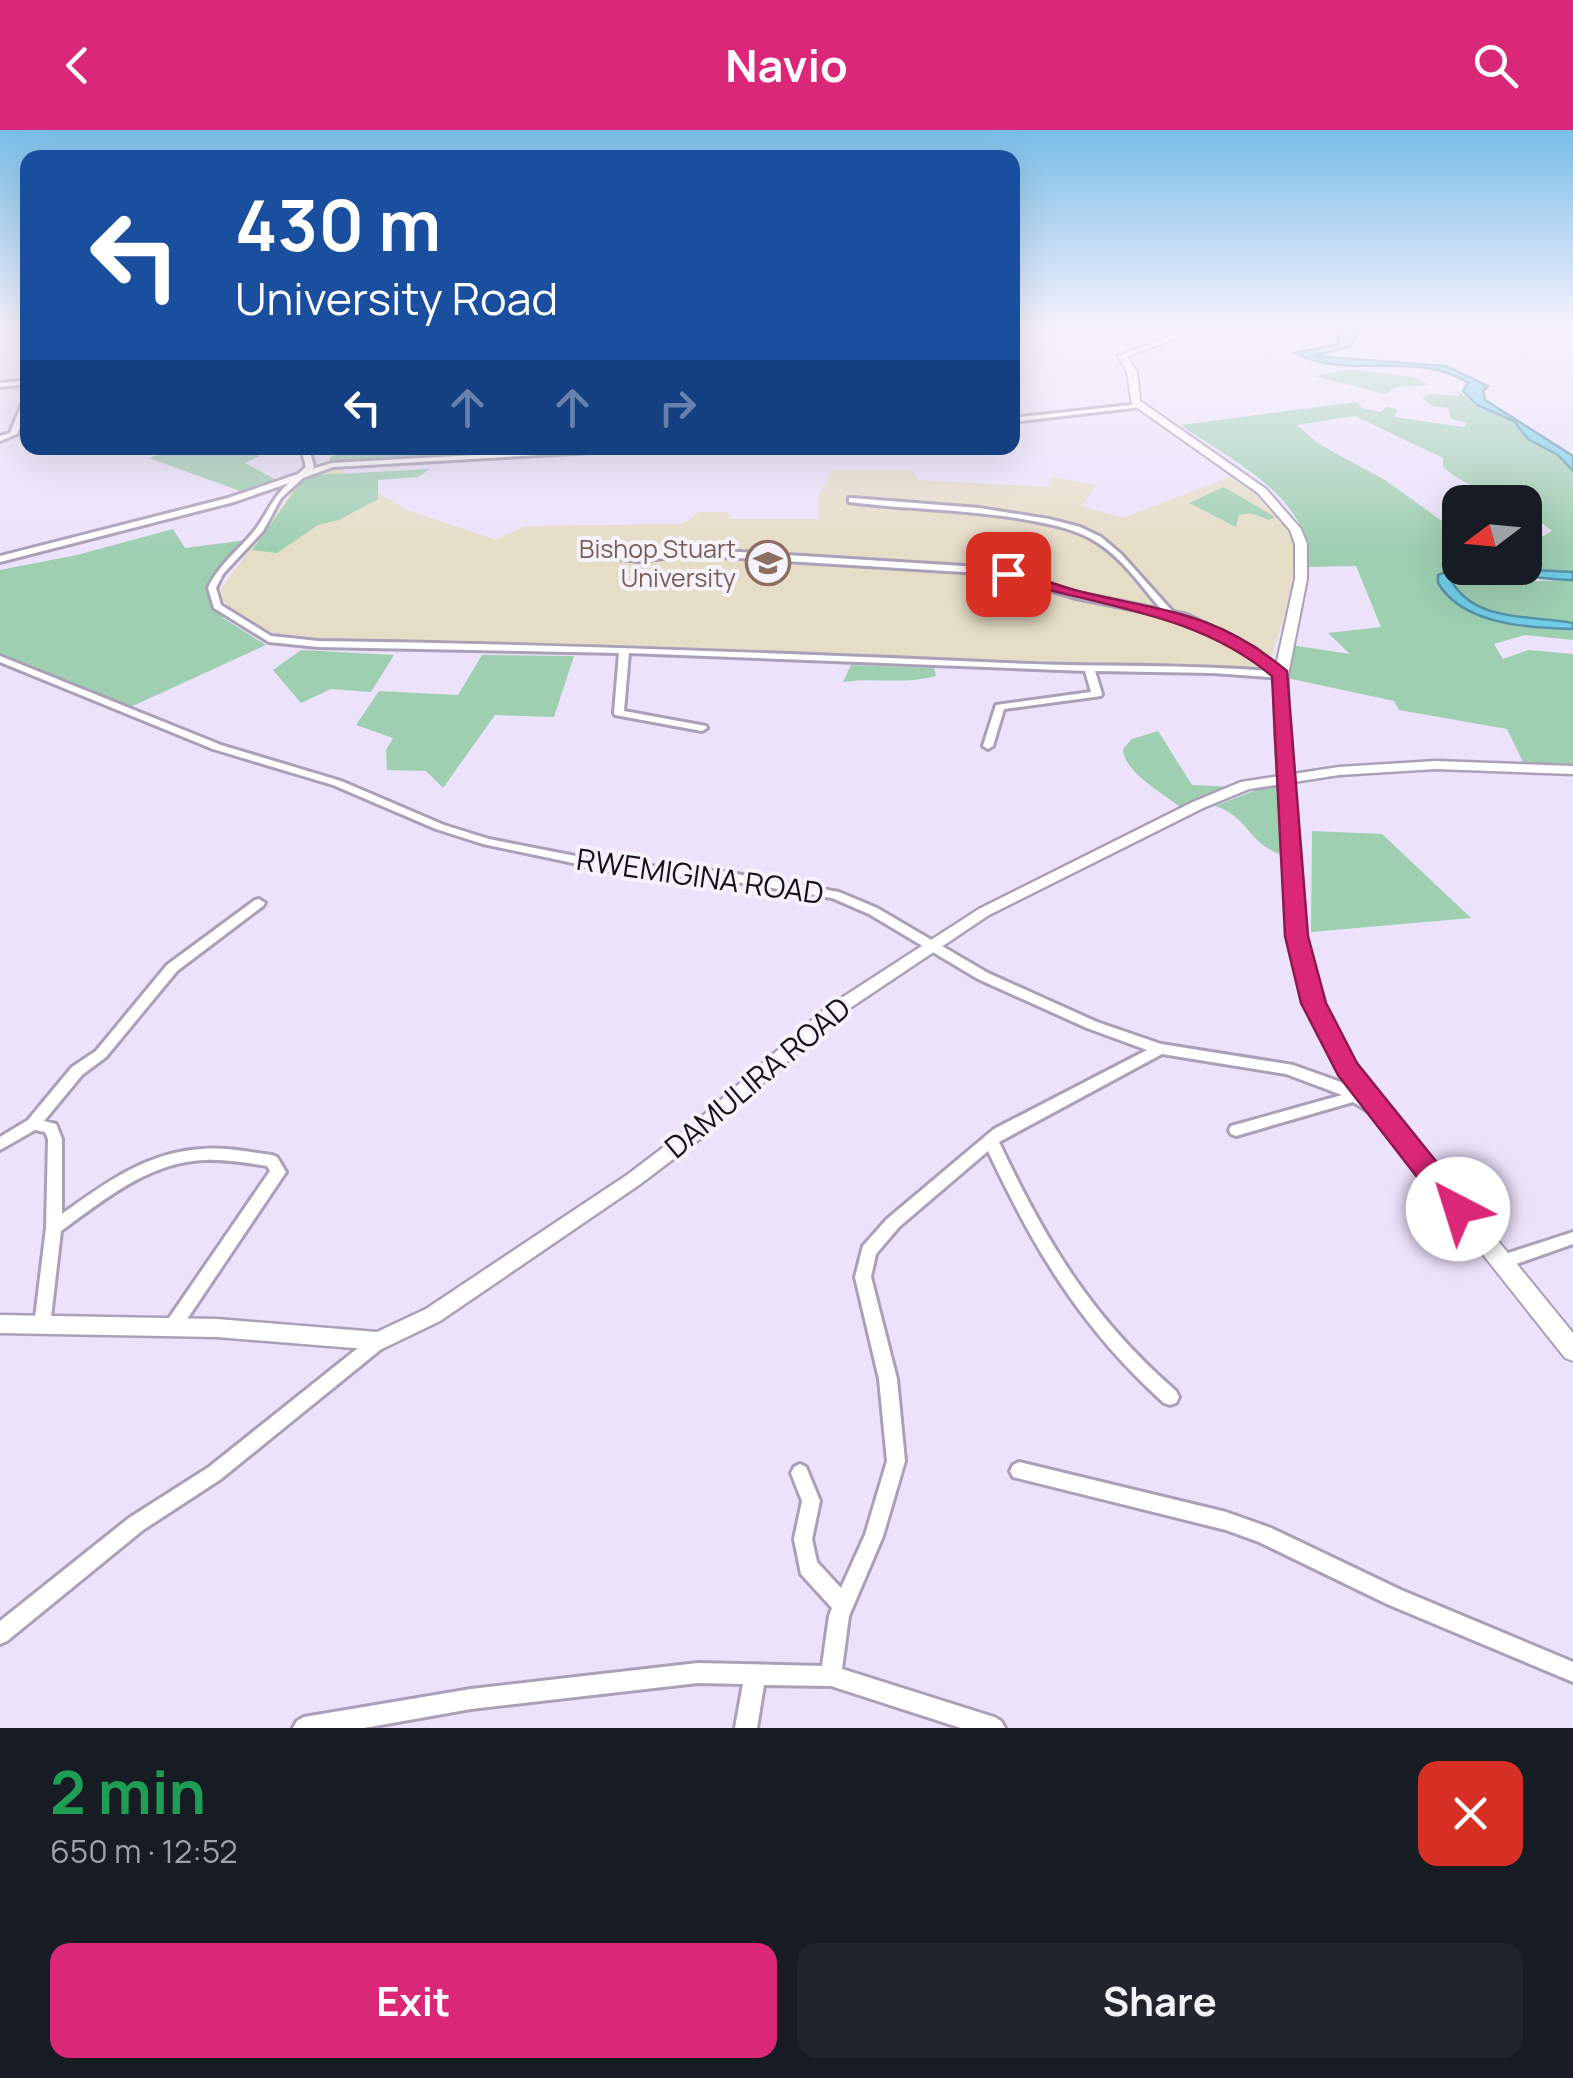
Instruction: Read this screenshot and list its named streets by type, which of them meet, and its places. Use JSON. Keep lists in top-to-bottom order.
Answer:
{
  "streets": {
    "street": ["RWEMIGINA ROAD", "DAMULIRA ROAD"]
  },
  "crossings": [
    ["RWEMIGINA ROAD", "DAMULIRA ROAD"]
  ],
  "places": {
    "school or university": ["Bishop Stuart University"]
  },
  "north": "left",
  "page": {
    "header": "Navio",
    "turn": ["430 m", "University Road"],
    "heading": ["2 min", "650 m · 12:52"],
    "buttons": ["Exit", "Share"]
  }
}
